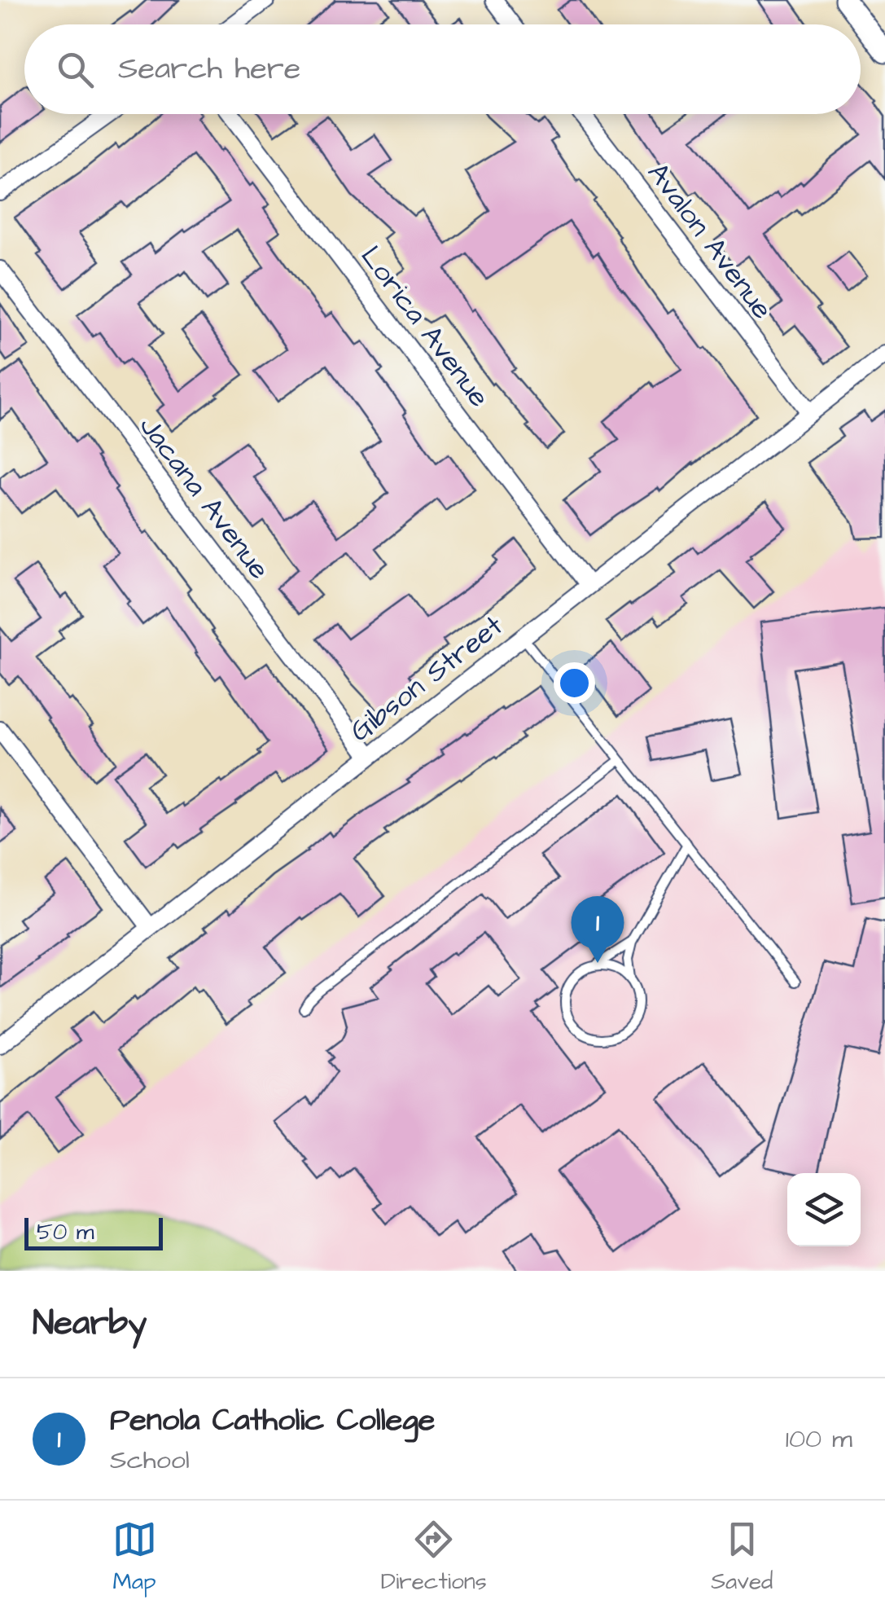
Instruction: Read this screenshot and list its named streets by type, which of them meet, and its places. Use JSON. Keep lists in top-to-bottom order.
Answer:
{
  "streets": {
    "street": [
      "Avalon Avenue",
      "Lorica Avenue",
      "Jacana Avenue",
      "Gibson Street"
    ]
  },
  "crossings": [
    ["Avalon Avenue", "Gibson Street"],
    ["Lorica Avenue", "Gibson Street"],
    ["Jacana Avenue", "Gibson Street"]
  ],
  "scale_bar": "50 m",
  "page": {
    "search": "Search here",
    "pins": "1",
    "scale": "50 m",
    "heading": "Nearby",
    "list": [
      {
        "mark": "1",
        "name": "Penola Catholic College",
        "note": "School",
        "value": "100 m"
      }
    ],
    "nav": ["Map", "Directions", "Saved"]
  }
}
